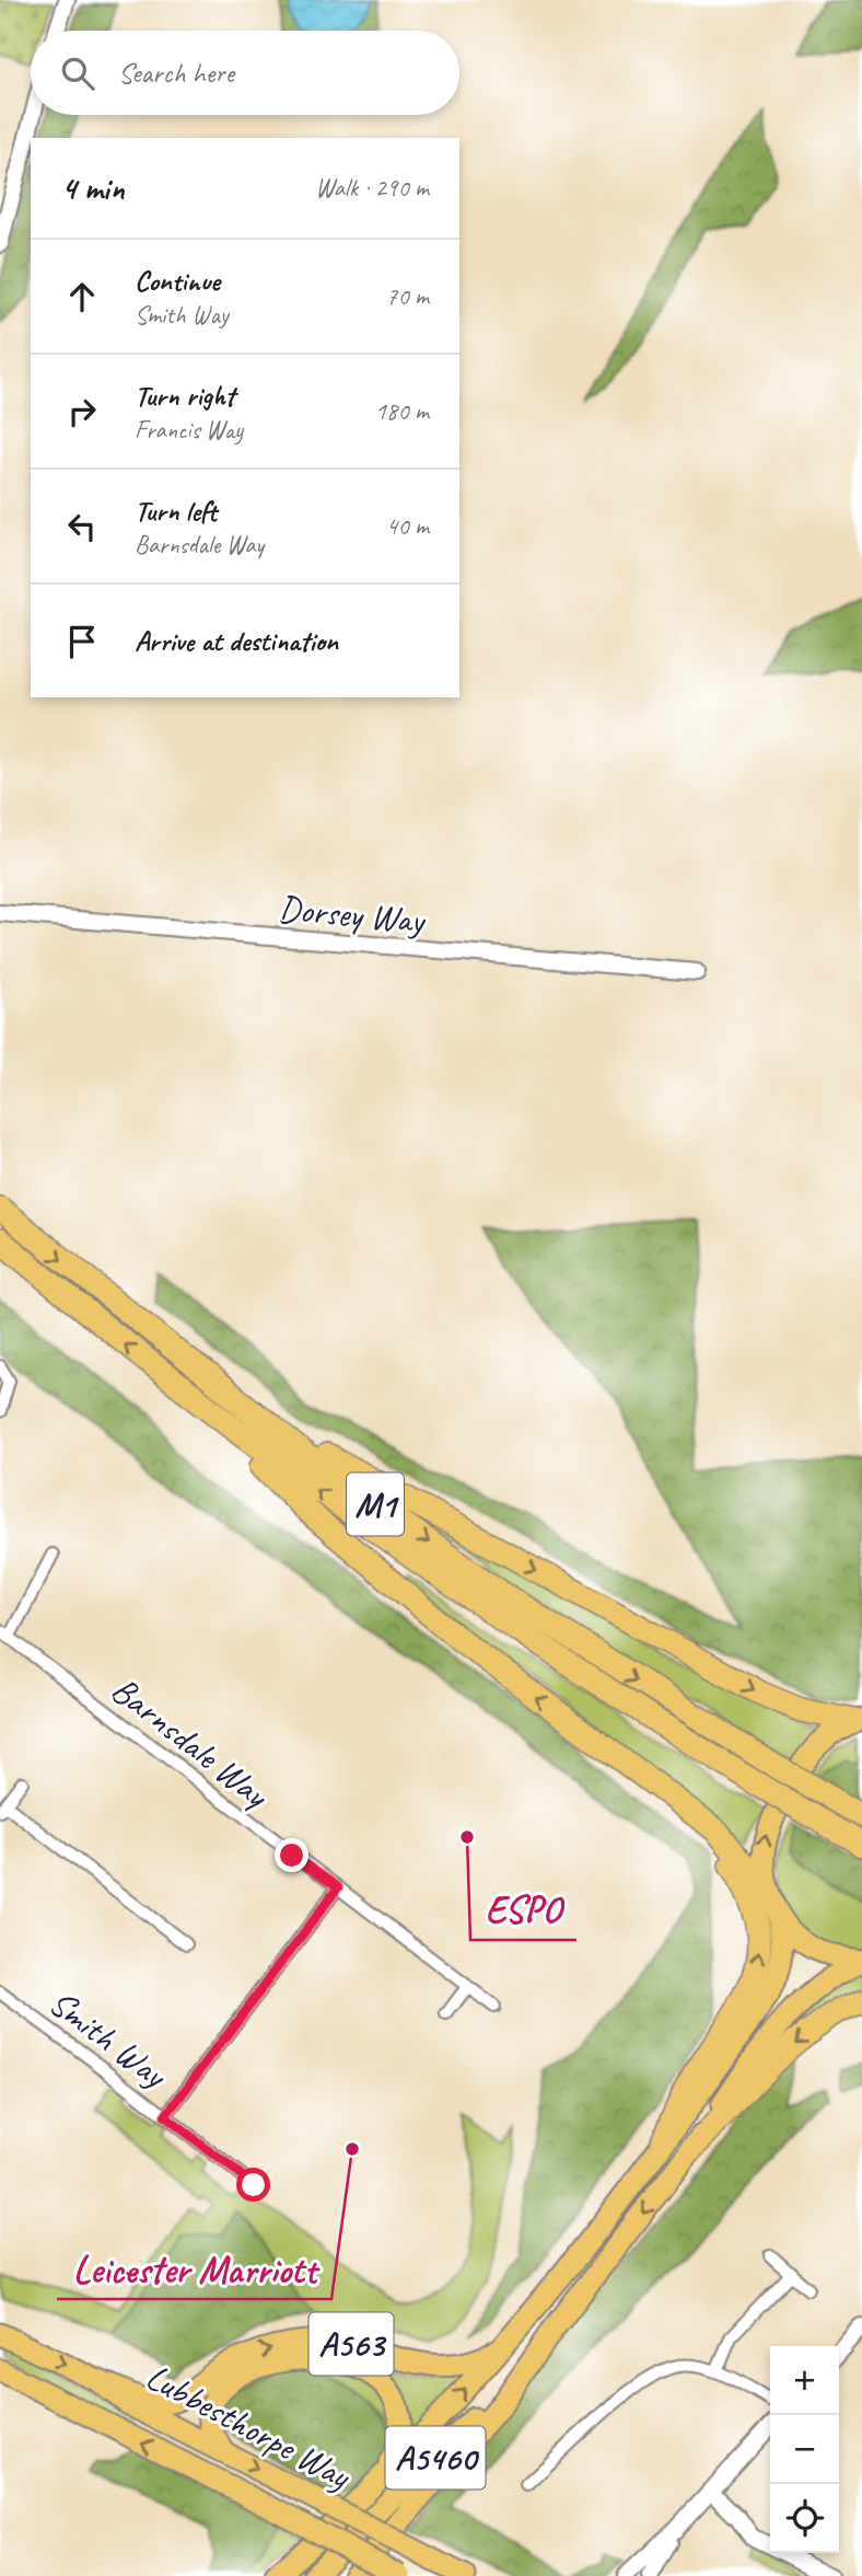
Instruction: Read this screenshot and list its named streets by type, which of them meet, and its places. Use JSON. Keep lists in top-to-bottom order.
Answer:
{
  "streets": {
    "highway": [
      "M1",
      "A563",
      "Lubbesthorpe Way",
      "A5460"
    ],
    "street": ["Dorsey Way", "Barnsdale Way", "Smith Way"]
  },
  "crossings": [
    ["A563", "Lubbesthorpe Way"],
    ["A563", "A5460"]
  ],
  "places": ["ESPO", "Leicester Marriott"],
  "page": {
    "search": "Search here",
    "heading": ["4 min", "Walk · 290 m"],
    "list": [
      ["Continue", "Smith Way", "70 m"],
      ["Turn right", "Francis Way", "180 m"],
      ["Turn left", "Barnsdale Way", "40 m"],
      "Arrive at destination"
    ],
    "map_buttons": ["+", "−"]
  }
}
